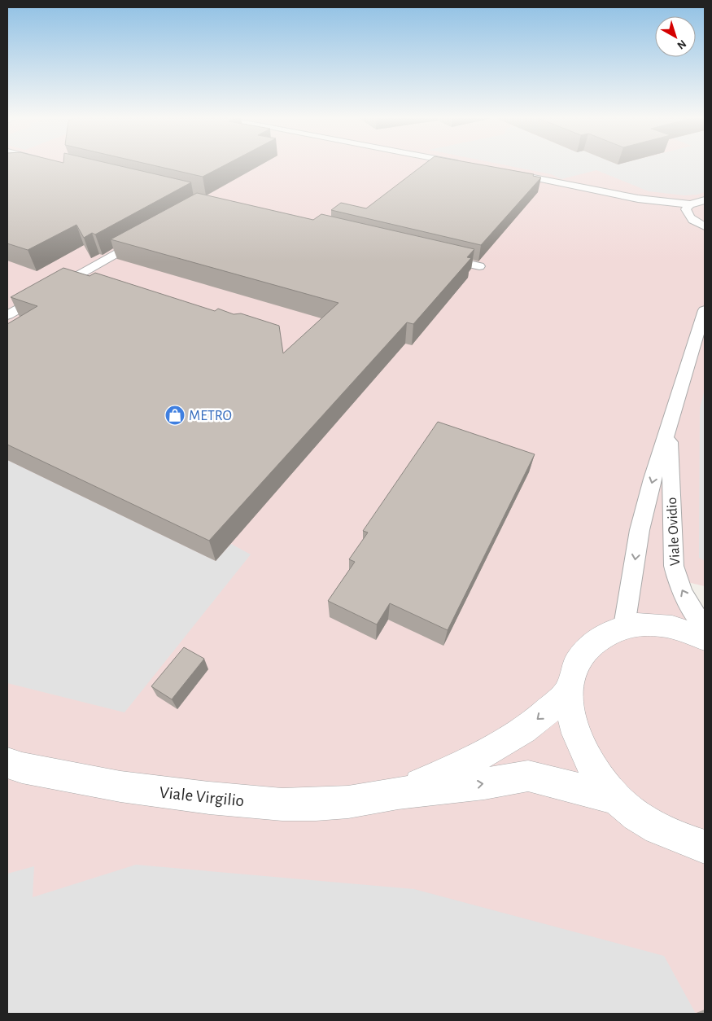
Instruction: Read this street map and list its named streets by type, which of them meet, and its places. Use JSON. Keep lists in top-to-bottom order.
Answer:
{
  "streets": {
    "street": ["Viale Ovidio", "Viale Virgilio"]
  },
  "places": {
    "shop": ["METRO"]
  },
  "north": "bottom right"
}
